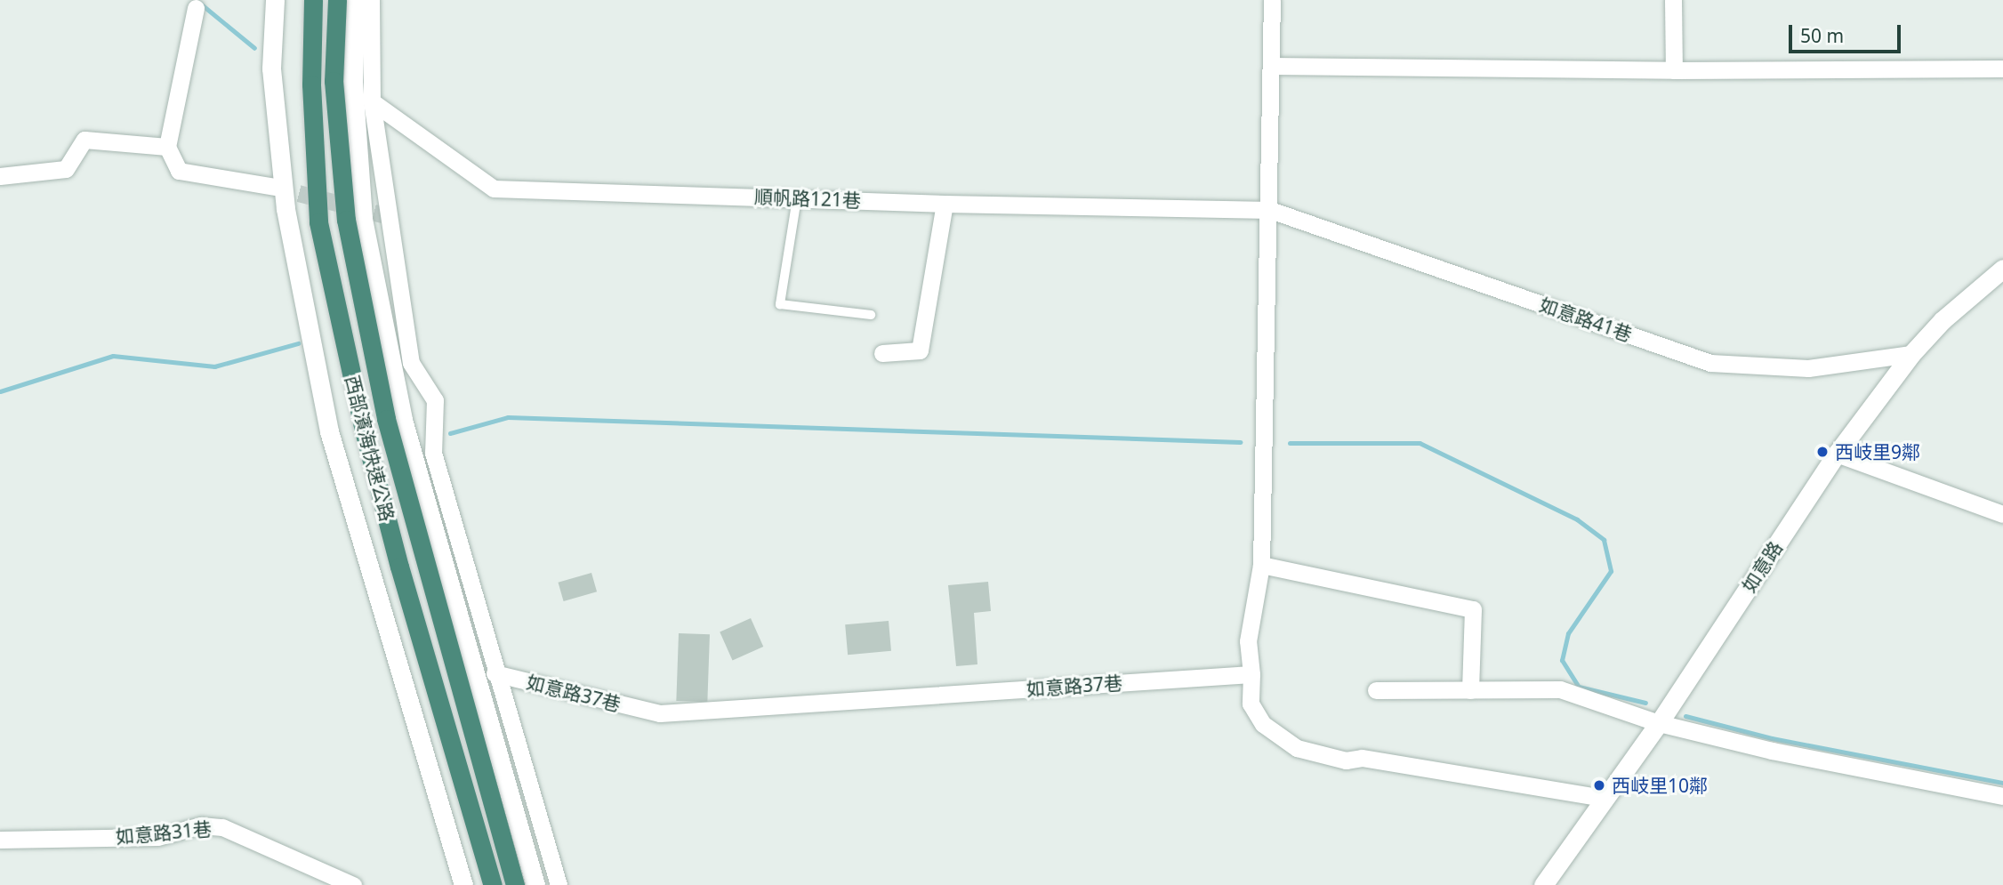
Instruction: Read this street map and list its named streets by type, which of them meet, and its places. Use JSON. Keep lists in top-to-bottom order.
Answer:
{
  "streets": {
    "highway": ["西部濱海快速公路"],
    "street": [
      "順帆路121巷",
      "如意路41巷",
      "如意路",
      "如意路37巷",
      "如意路31巷"
    ]
  },
  "crossings": [
    ["順帆路121巷", "如意路41巷"],
    ["如意路41巷", "如意路"]
  ],
  "places": ["西岐里9鄰", "西岐里10鄰"],
  "scale_bar": "50 m"
}
